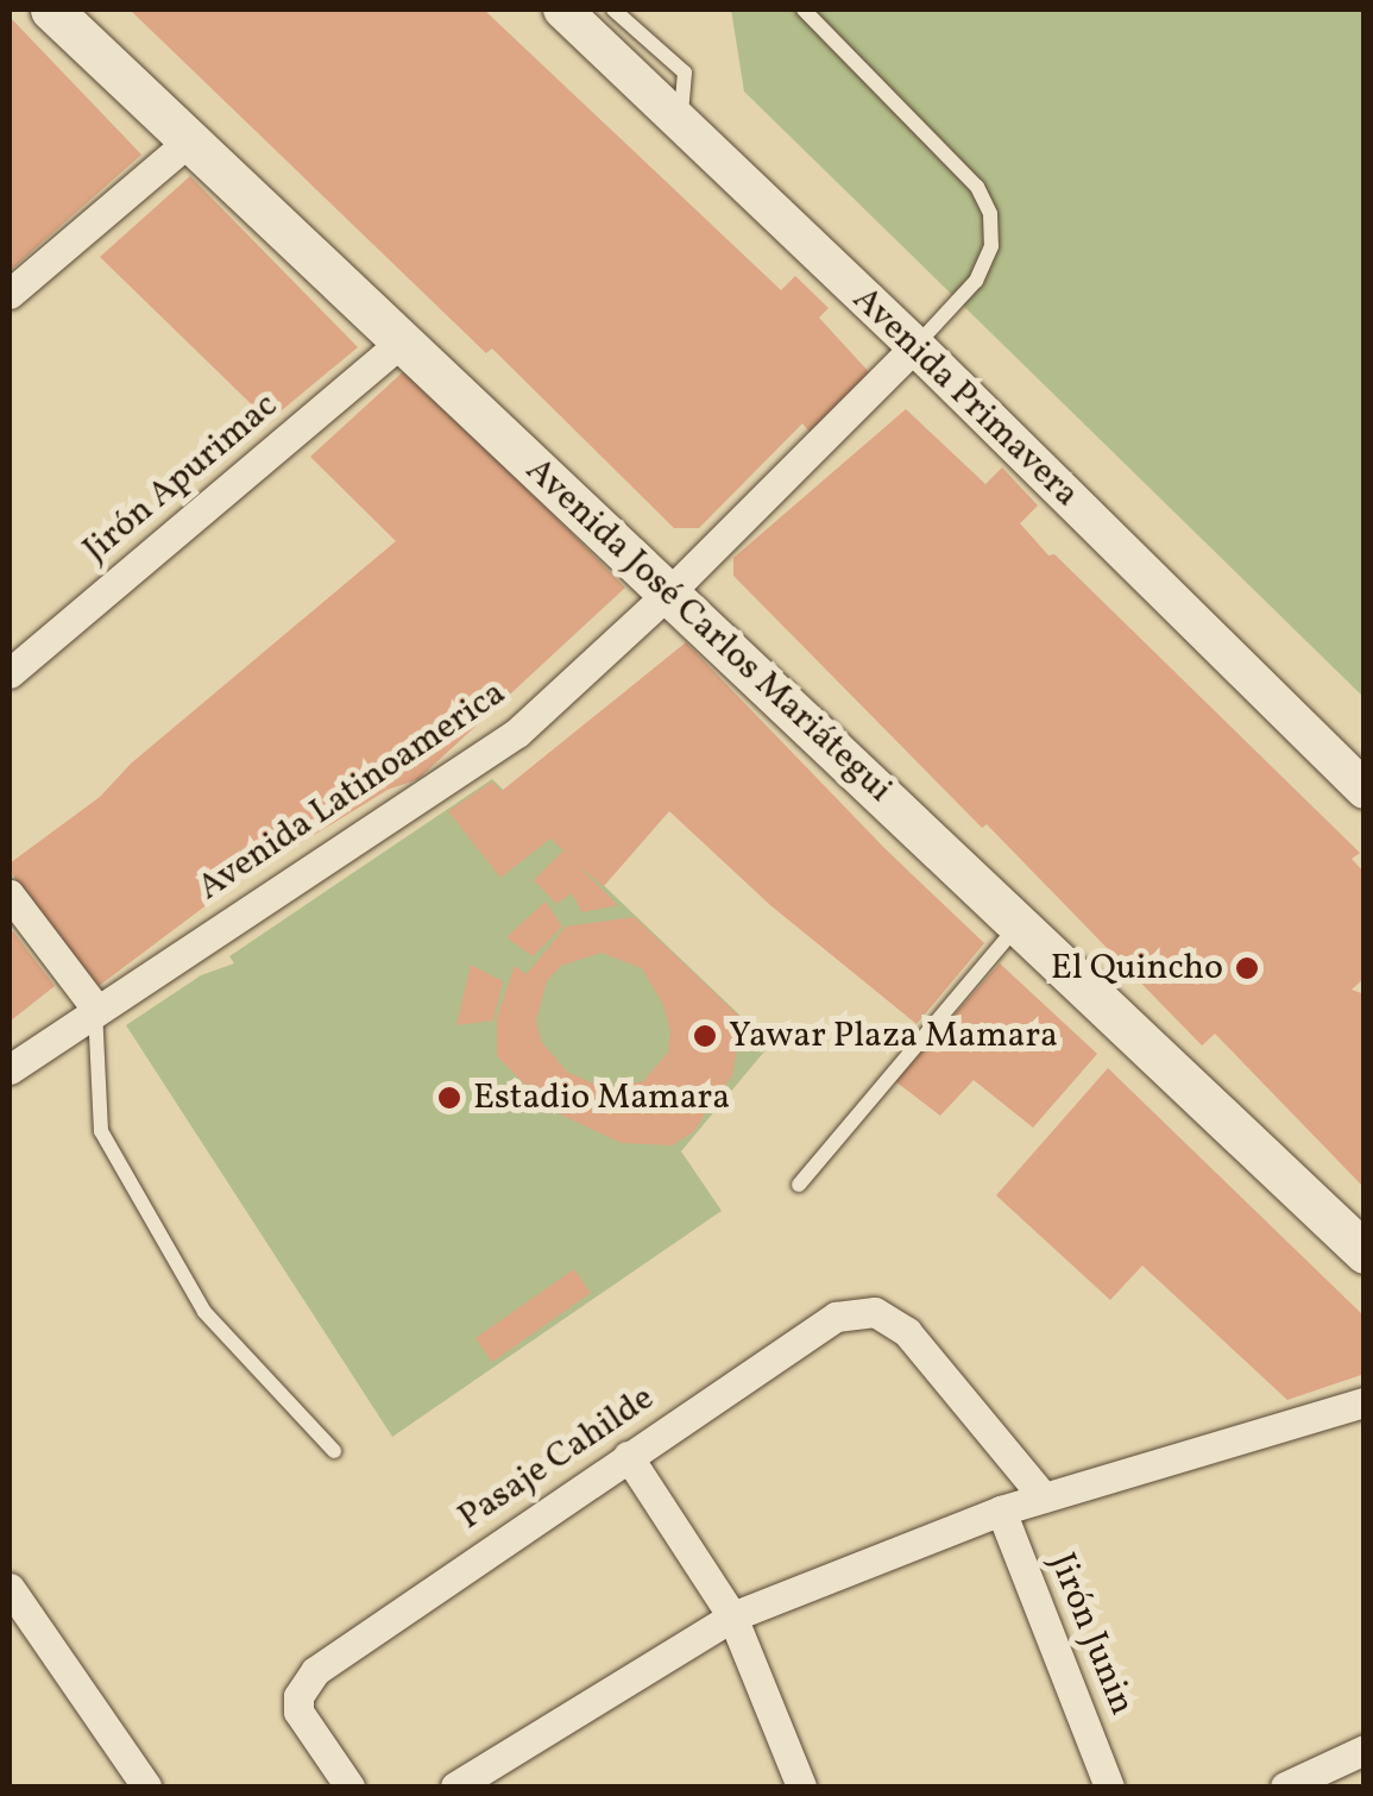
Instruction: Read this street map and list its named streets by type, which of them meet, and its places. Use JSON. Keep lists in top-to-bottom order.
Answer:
{
  "streets": {
    "main road": ["Avenida José Carlos Mariátegui"],
    "street": [
      "Avenida Primavera",
      "Jirón Apurimac",
      "Avenida Latinoamerica",
      "Pasaje Cahilde",
      "Jirón Junin"
    ]
  },
  "crossings": [
    ["Avenida Primavera", "Avenida Latinoamerica"],
    ["Jirón Apurimac", "Avenida José Carlos Mariátegui"],
    ["Avenida José Carlos Mariátegui", "Avenida Latinoamerica"]
  ],
  "places": ["El Quincho", "Yawar Plaza Mamara", "Estadio Mamara"]
}
